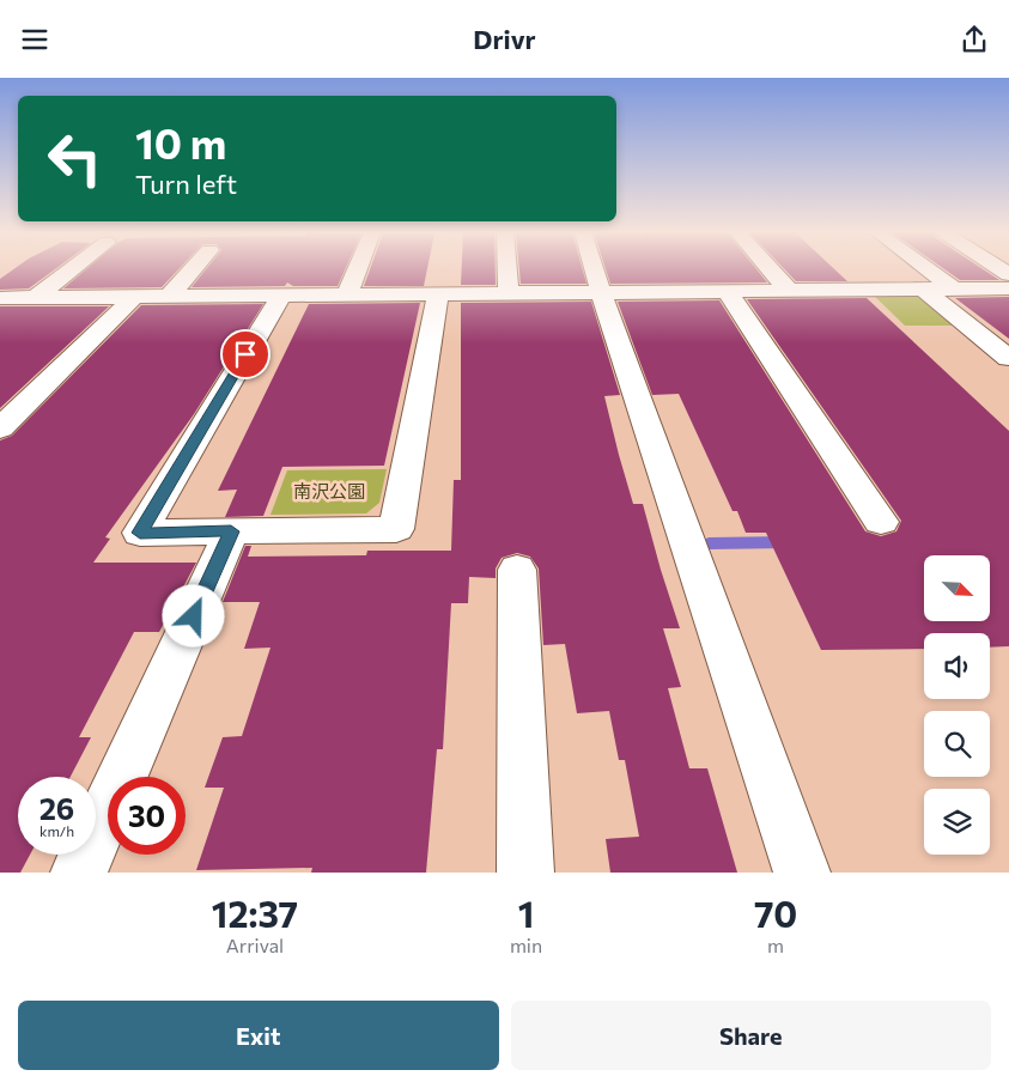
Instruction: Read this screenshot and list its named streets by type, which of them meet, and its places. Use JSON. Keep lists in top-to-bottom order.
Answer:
{
  "parks": ["南沢公園"],
  "north": "bottom right",
  "page": {
    "header": "Drivr",
    "turn": ["10 m", "Turn left"],
    "speed": "26 km/h",
    "limit": "30",
    "eta": [
      "12:37",
      "Arrival",
      "1",
      "min",
      "70",
      "m"
    ],
    "buttons": ["Exit", "Share"]
  }
}
